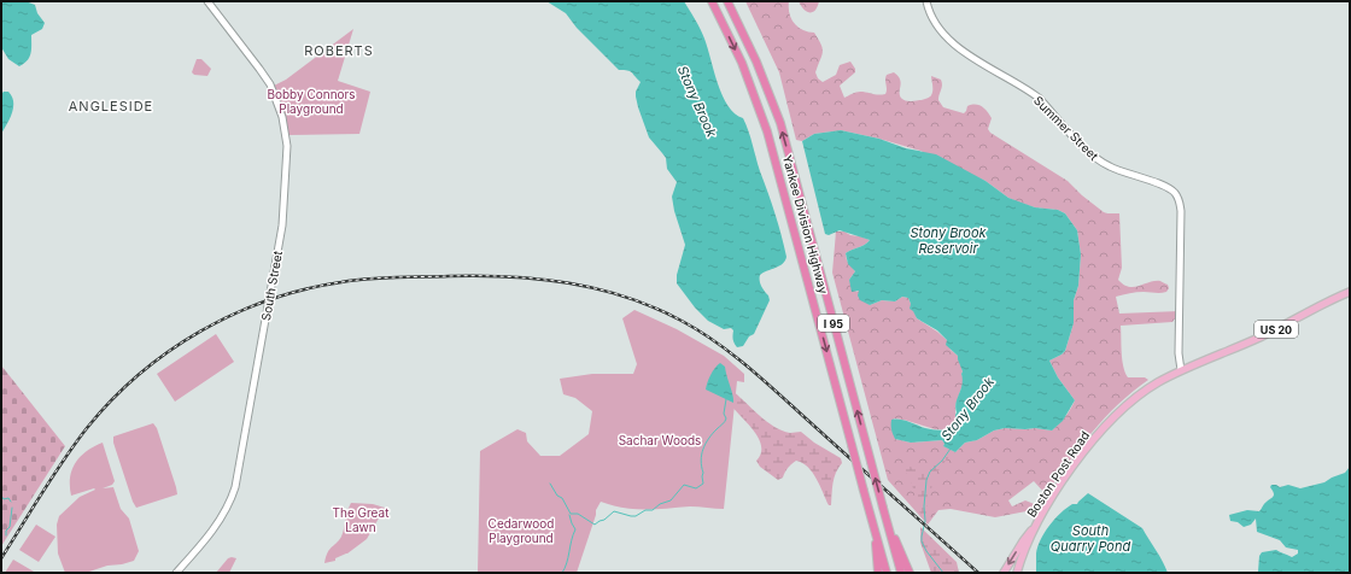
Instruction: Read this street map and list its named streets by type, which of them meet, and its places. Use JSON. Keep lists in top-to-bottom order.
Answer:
{
  "streets": {
    "highway": ["Yankee Division Highway", "I 95"],
    "main road": [
      "Summer Street",
      "South Street",
      "US 20",
      "Boston Post Road"
    ]
  },
  "crossings": [
    ["Summer Street", "Boston Post Road"]
  ],
  "districts": ["ROBERTS", "ANGLESIDE"],
  "water": ["Stony Brook", "Stony Brook Reservoir", "South Quarry Pond"],
  "parks": [
    "Bobby Connors Playground",
    "Sachar Woods",
    "The Great Lawn",
    "Cedarwood Playground"
  ]
}
